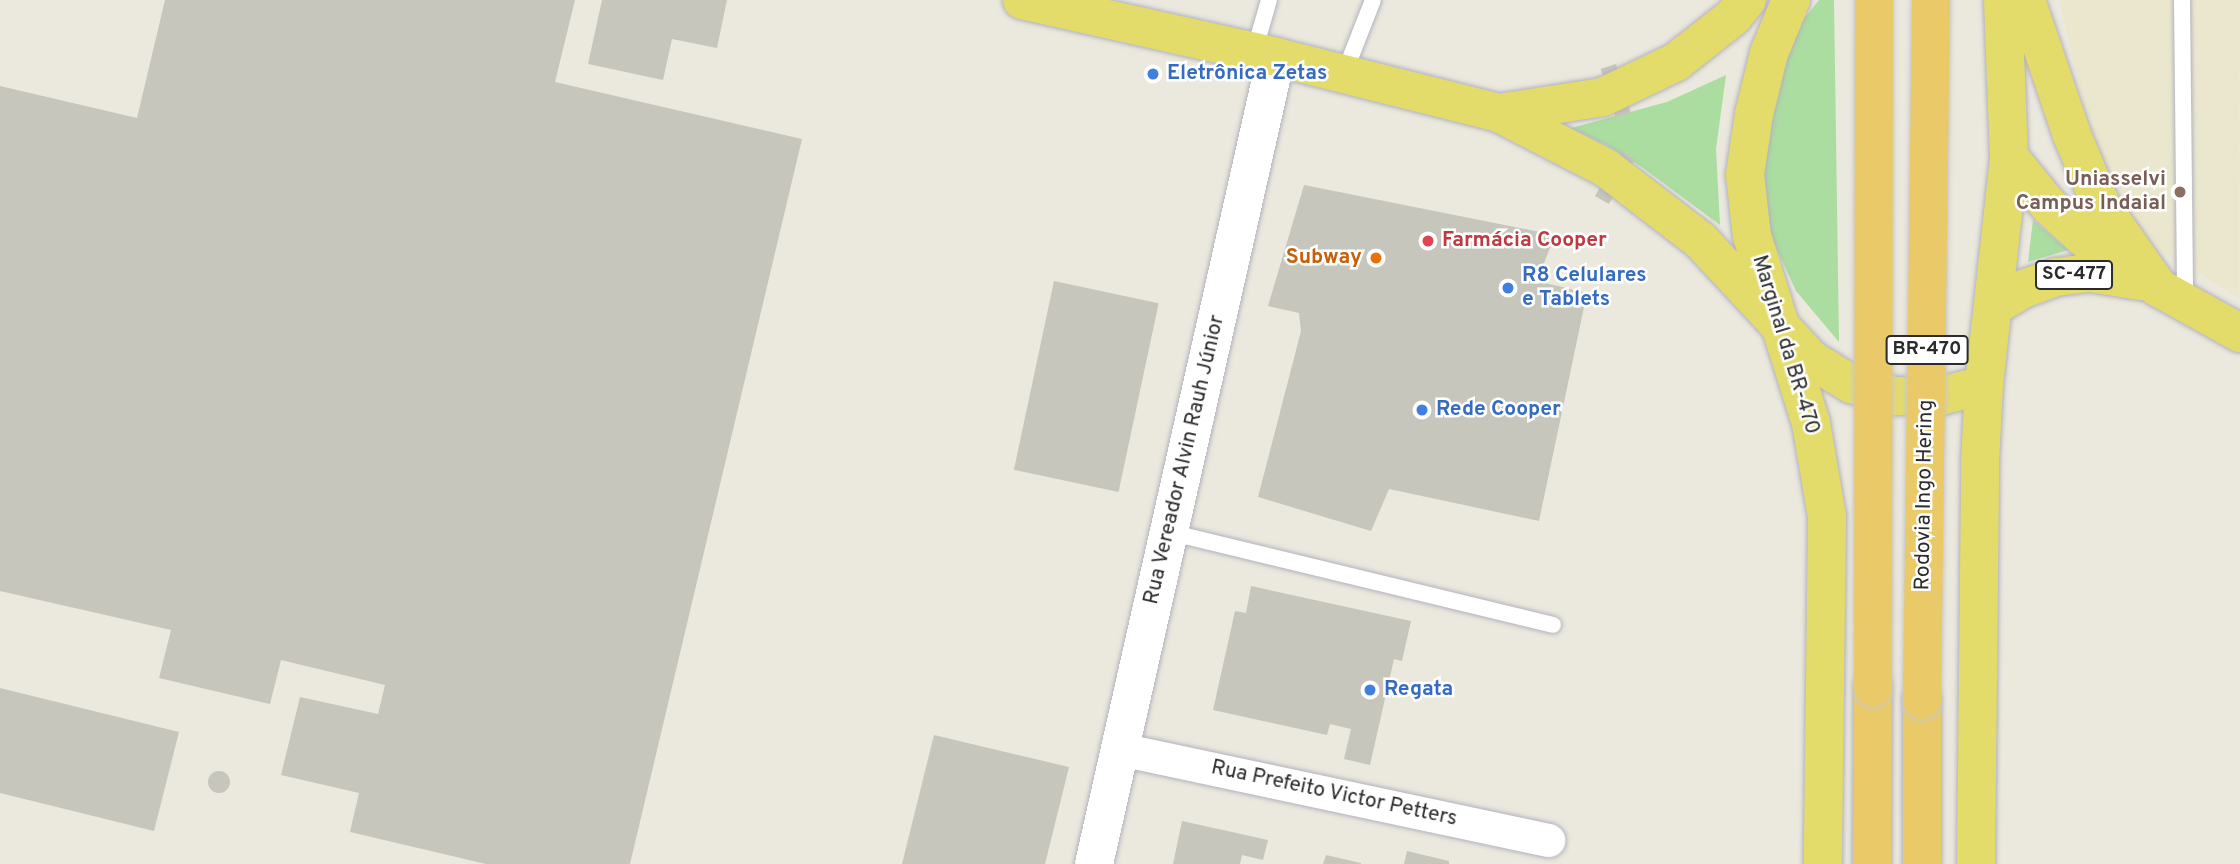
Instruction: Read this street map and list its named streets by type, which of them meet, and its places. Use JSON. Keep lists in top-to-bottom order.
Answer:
{
  "streets": {
    "highway": ["BR-470", "Rodovia Ingo Hering"],
    "main road": ["SC-477", "Marginal da BR-470"],
    "street": ["Rua Vereador Alvin Rauh Júnior", "Rua Prefeito Victor Petters"]
  },
  "crossings": [
    ["Rua Vereador Alvin Rauh Júnior", "Rua Prefeito Victor Petters"]
  ],
  "places": [
    "Eletrônica Zetas",
    "Uniasselvi Campus Indaial",
    "Farmácia Cooper",
    "Subway",
    "R8 Celulares e Tablets",
    "Rede Cooper",
    "Regata"
  ]
}
